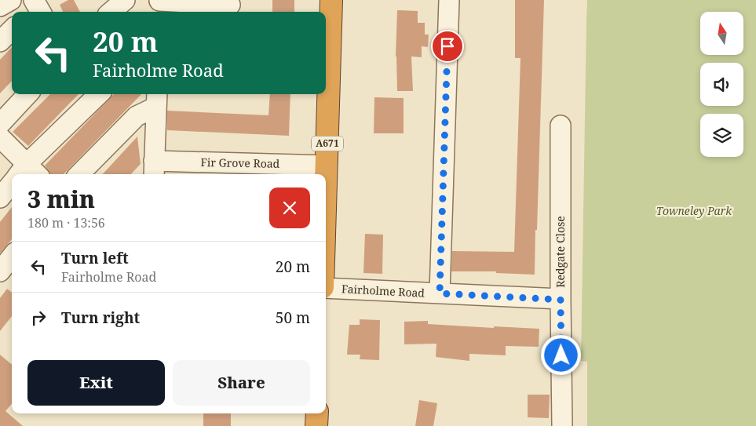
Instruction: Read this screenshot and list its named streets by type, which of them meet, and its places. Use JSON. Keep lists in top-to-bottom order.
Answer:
{
  "streets": {
    "highway": ["A671"],
    "street": ["Fir Grove Road", "Redgate Close", "Fairholme Road"]
  },
  "crossings": [
    ["A671", "Fir Grove Road"],
    ["Redgate Close", "Fairholme Road"]
  ],
  "parks": ["Towneley Park"],
  "north": "top",
  "page": {
    "turn": ["20 m", "Fairholme Road"],
    "heading": ["3 min", "180 m · 13:56"],
    "list": [
      {
        "name": "Turn left",
        "note": "Fairholme Road",
        "value": "20 m"
      },
      {
        "name": "Turn right",
        "value": "50 m"
      }
    ],
    "buttons": ["Exit", "Share"]
  }
}
